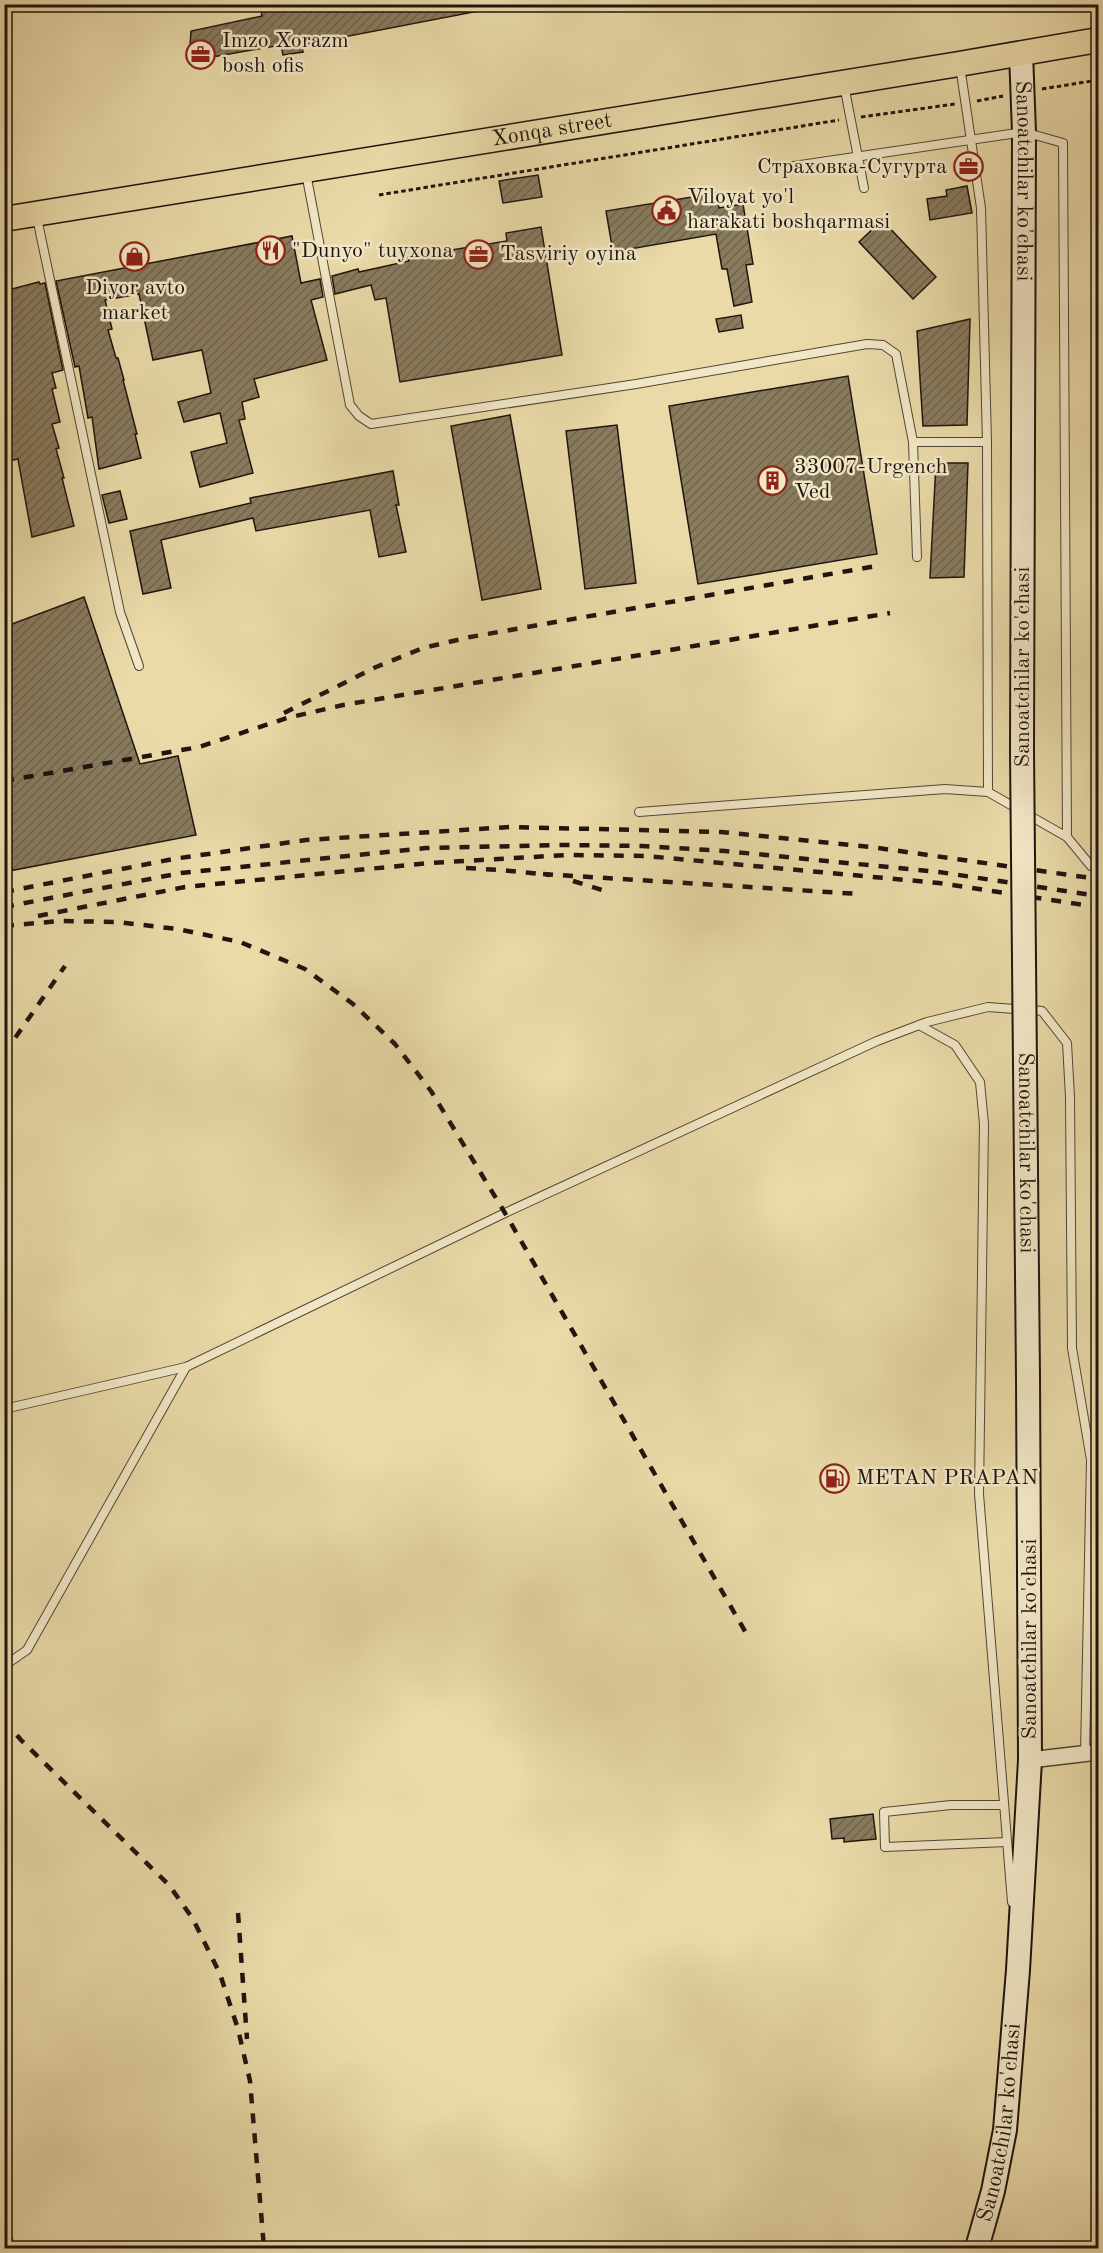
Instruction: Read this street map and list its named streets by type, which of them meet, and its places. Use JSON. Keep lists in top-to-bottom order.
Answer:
{
  "streets": {
    "main road": ["Xonqa street", "Sanoatchilar ko'chasi"]
  },
  "crossings": [
    ["Xonqa street", "Sanoatchilar ko'chasi"]
  ],
  "places": {
    "office": ["Imzo Xorazm bosh ofis", "Страховка-Сугурта", "Tasviriy oyina"],
    "public building": ["Viloyat yo'l harakati boshqarmasi"],
    "restaurant": ["\"Dunyo\" tuyxona"],
    "shop": ["Diyor avto market"],
    "building": ["33007-Urgench Ved"],
    "fuel station": ["METAN PRAPAN"]
  }
}
